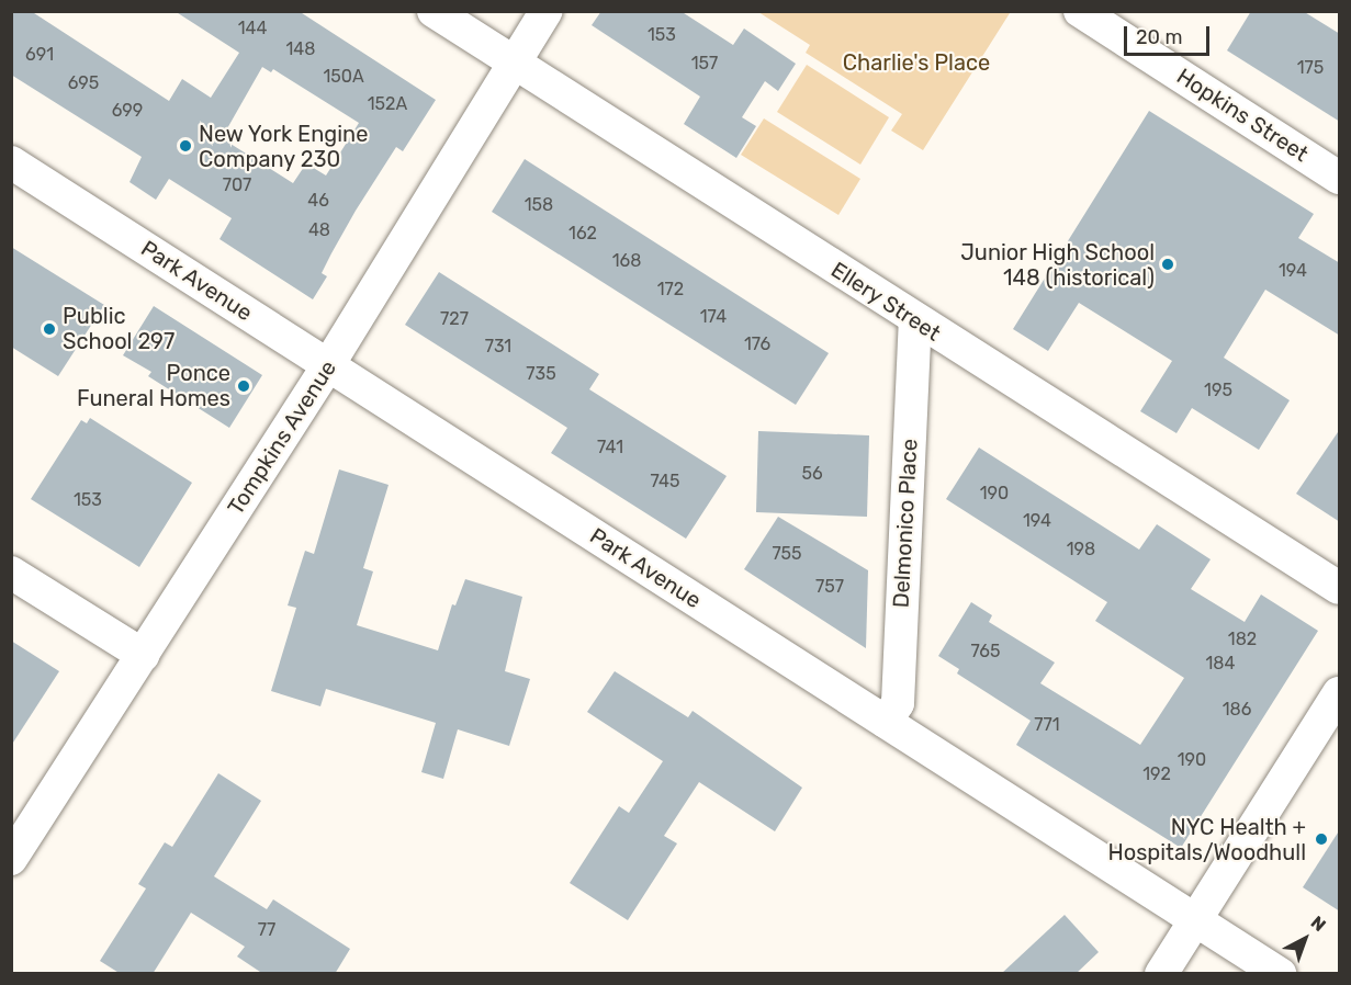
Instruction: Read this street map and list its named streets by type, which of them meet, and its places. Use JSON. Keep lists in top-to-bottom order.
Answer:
{
  "streets": {
    "street": [
      "Hopkins Street",
      "Park Avenue",
      "Ellery Street",
      "Tompkins Avenue",
      "Delmonico Place"
    ]
  },
  "crossings": [
    ["Park Avenue", "Tompkins Avenue"],
    ["Park Avenue", "Delmonico Place"],
    ["Ellery Street", "Tompkins Avenue"],
    ["Ellery Street", "Delmonico Place"]
  ],
  "parks": ["Charlie's Place"],
  "places": [
    "New York Engine Company 230",
    "Junior High School 148 (historical)",
    "Public School 297",
    "Ponce Funeral Homes",
    "NYC Health + Hospitals/Woodhull"
  ],
  "house_numbers": [
    "144",
    "153",
    "148",
    "691",
    "157",
    "175",
    "150A",
    "695",
    "152A",
    "699",
    "707",
    "46",
    "158",
    "48",
    "162",
    "168",
    "194",
    "172",
    "174",
    "727",
    "176",
    "731",
    "735",
    "195",
    "741",
    "56",
    "745",
    "190",
    "153",
    "194",
    "198",
    "755",
    "757",
    "182",
    "765",
    "184",
    "186",
    "771",
    "190",
    "192",
    "77"
  ],
  "scale_bar": "20 m",
  "north": "top right"
}
